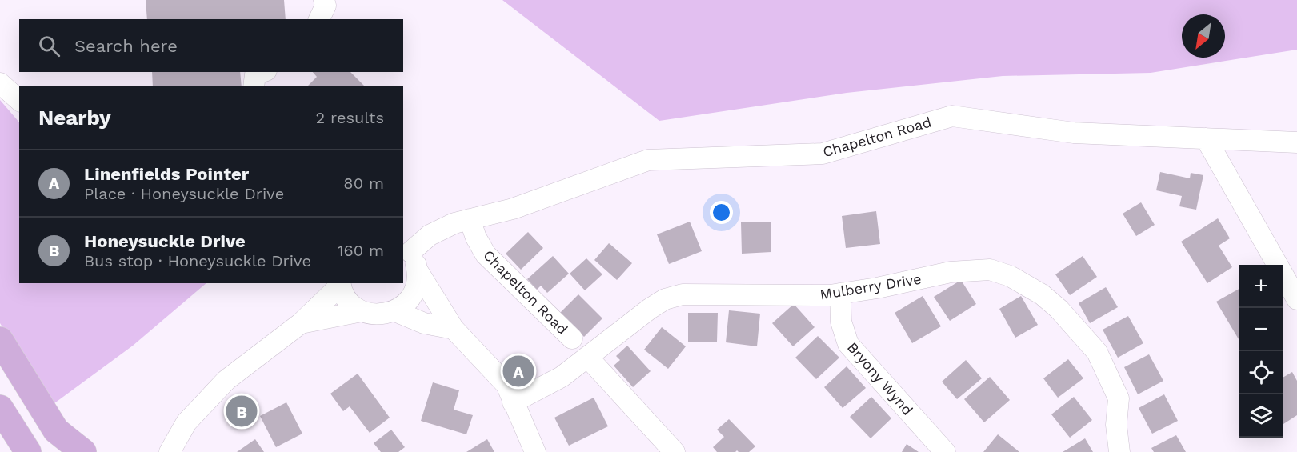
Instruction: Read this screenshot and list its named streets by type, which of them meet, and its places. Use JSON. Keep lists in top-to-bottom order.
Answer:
{
  "streets": {
    "street": ["Chapelton Road", "Mulberry Drive", "Bryony Wynd"]
  },
  "crossings": [
    ["Mulberry Drive", "Bryony Wynd"]
  ],
  "north": "bottom left",
  "page": {
    "search": "Search here",
    "heading": ["Nearby", "2 results"],
    "list": [
      {
        "mark": "A",
        "name": "Linenfields Pointer",
        "note": "Place · Honeysuckle Drive",
        "value": "80 m"
      },
      {
        "mark": "B",
        "name": "Honeysuckle Drive",
        "note": "Bus stop · Honeysuckle Drive",
        "value": "160 m"
      }
    ],
    "map_buttons": ["+", "−"],
    "pins": ["A", "B"]
  }
}
